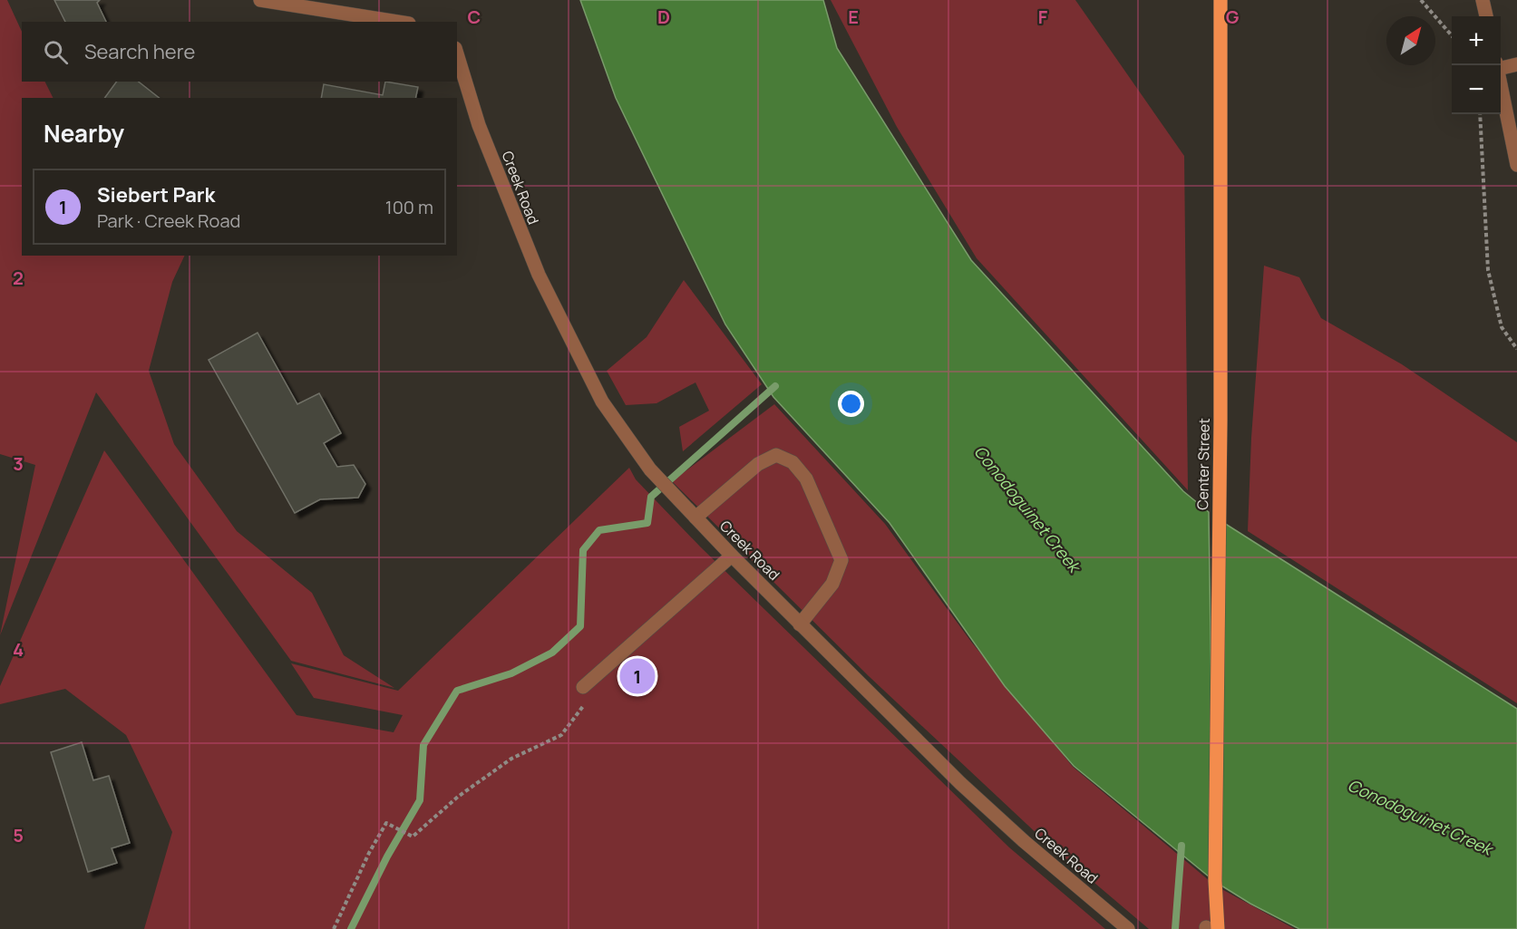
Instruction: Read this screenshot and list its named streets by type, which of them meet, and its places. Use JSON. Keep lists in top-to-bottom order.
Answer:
{
  "streets": {
    "main road": ["Center Street"],
    "street": ["Creek Road"]
  },
  "water": ["Conodoguinet Creek"],
  "north": "top right",
  "page": {
    "map_buttons": ["+", "−"],
    "search": "Search here",
    "heading": "Nearby",
    "list": [
      {
        "mark": "1",
        "name": "Siebert Park",
        "note": "Park · Creek Road",
        "value": "100 m"
      }
    ],
    "pins": "1"
  },
  "grid": {
    "columns": [
      "C",
      "D",
      "E",
      "F",
      "G"
    ],
    "rows": [
      "2",
      "3",
      "4",
      "5"
    ]
  }
}
